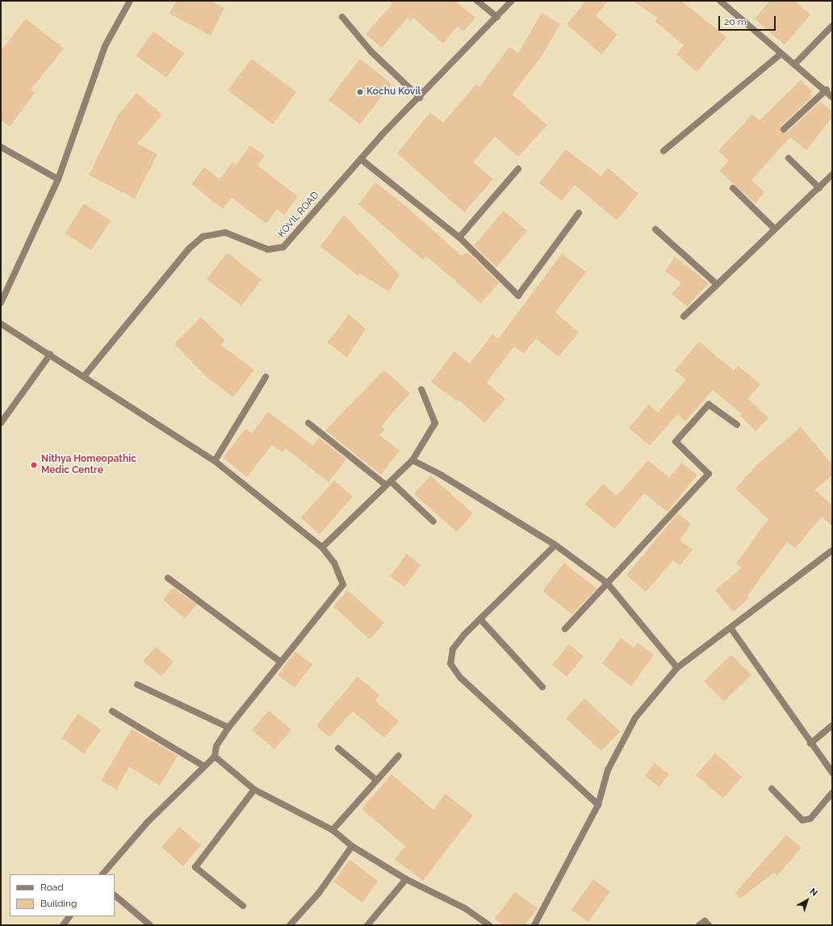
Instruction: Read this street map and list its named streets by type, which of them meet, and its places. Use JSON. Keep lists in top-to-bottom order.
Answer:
{
  "streets": {
    "street": ["KOVIL ROAD"]
  },
  "places": ["Kochu Kovil", "Nithya Homeopathic Medic Centre"],
  "legend": ["Road", "Building"],
  "scale_bar": "20 m",
  "north": "top right"
}
